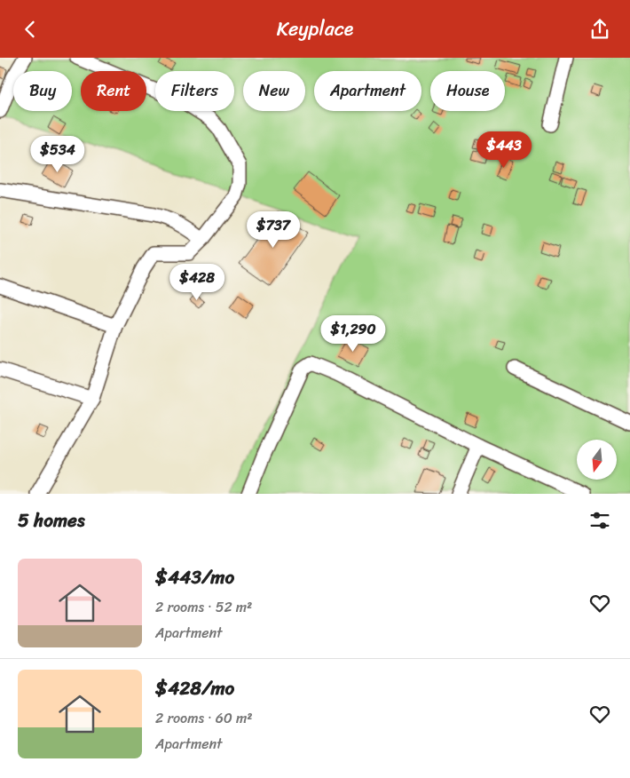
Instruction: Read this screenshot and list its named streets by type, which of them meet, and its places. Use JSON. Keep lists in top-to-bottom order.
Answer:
{
  "north": "bottom",
  "page": {
    "header": "Keyplace",
    "chip": [
      "Buy",
      "Rent",
      "Filters",
      "New",
      "Apartment",
      "House"
    ],
    "price": [
      "$443",
      "$534",
      "$737",
      "$428",
      "$1,290"
    ],
    "heading": "5 homes",
    "list": [
      {
        "name": "$443/mo",
        "note": "2 rooms · 52 m² · Apartment"
      },
      {
        "name": "$428/mo",
        "note": "2 rooms · 60 m² · Apartment"
      }
    ]
  }
}
